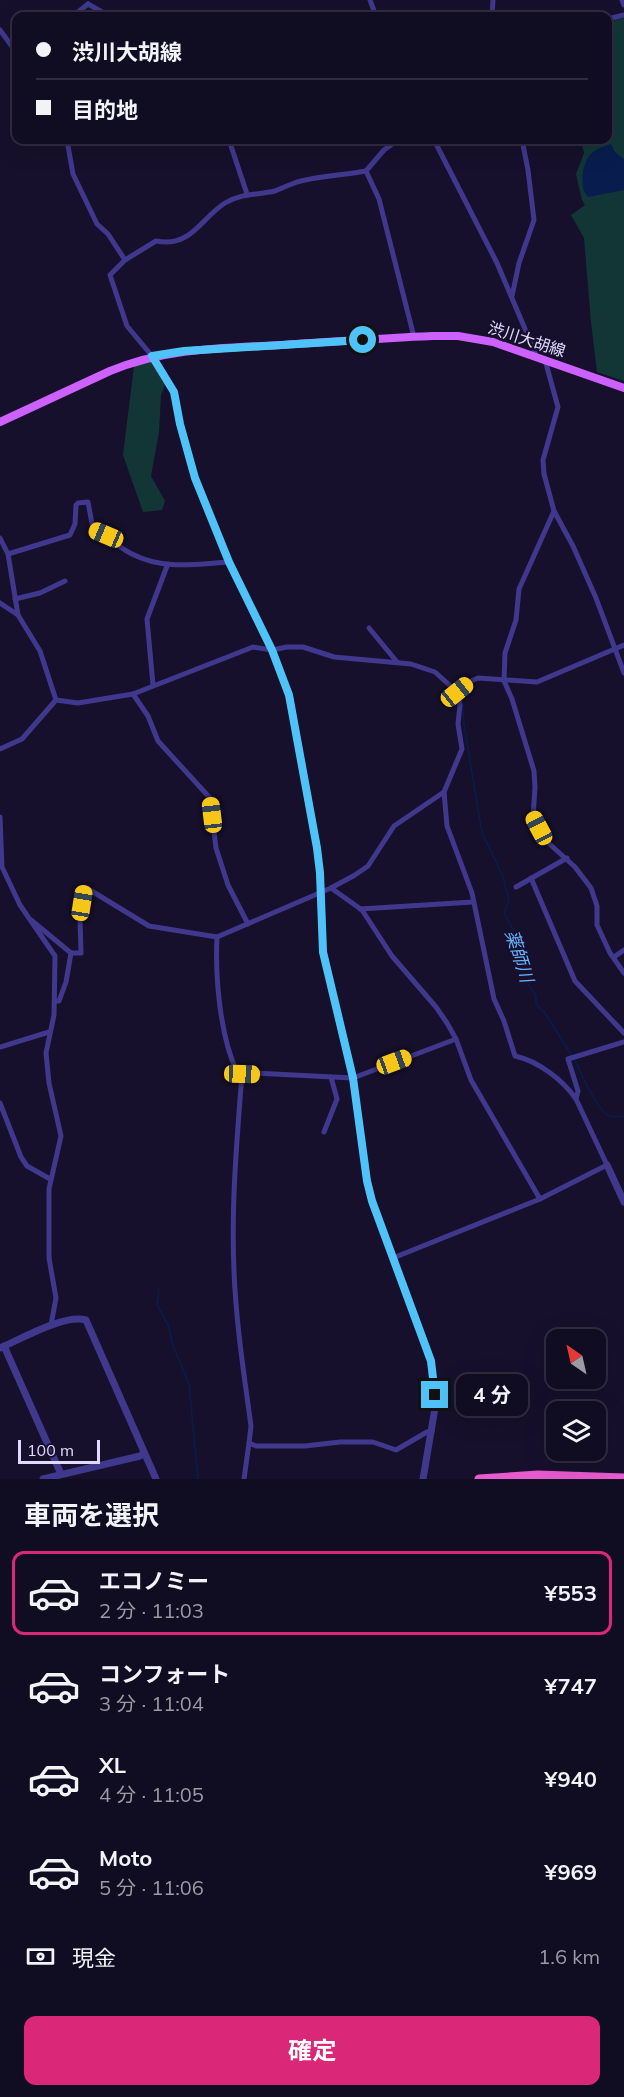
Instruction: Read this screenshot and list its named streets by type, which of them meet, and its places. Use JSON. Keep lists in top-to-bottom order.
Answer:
{
  "streets": {
    "main road": ["渋川大胡線"]
  },
  "water": ["薬師川"],
  "scale_bar": "100 m",
  "north": "top left",
  "page": {
    "banner": ["渋川大胡線", "目的地"],
    "bubble": "4 分",
    "scale": "100 m",
    "heading": "車両を選択",
    "list": [
      {
        "name": "エコノミー",
        "note": "2 分 · 11:03",
        "value": "¥553"
      },
      {
        "name": "コンフォート",
        "note": "3 分 · 11:04",
        "value": "¥747"
      },
      {
        "name": "XL",
        "note": "4 分 · 11:05",
        "value": "¥940"
      },
      {
        "name": "Moto",
        "note": "5 分 · 11:06",
        "value": "¥969"
      }
    ],
    "pay": ["現金", "1.6 km"],
    "buttons": "確定"
  }
}
